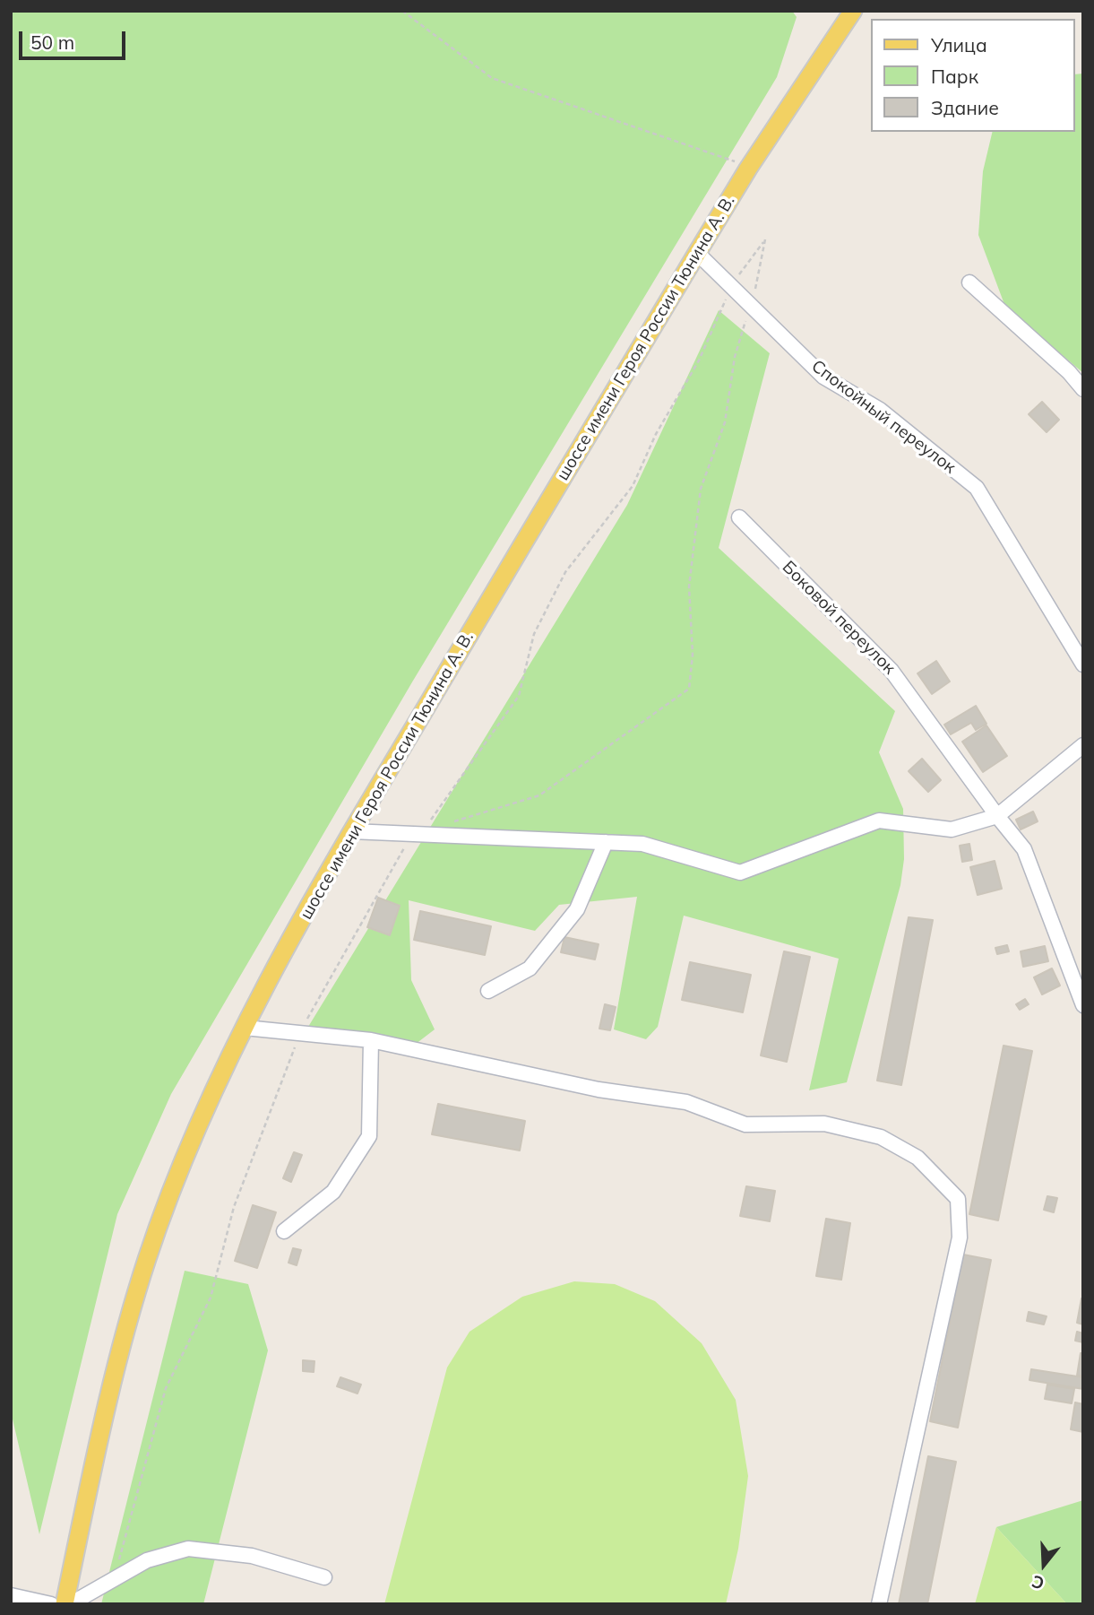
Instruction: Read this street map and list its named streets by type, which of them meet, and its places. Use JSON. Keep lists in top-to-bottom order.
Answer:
{
  "streets": {
    "main road": ["шоссе имени Героя России Тюнина А. В."],
    "street": ["Спокойный переулок", "Боковой переулок"]
  },
  "crossings": [
    ["шоссе имени Героя России Тюнина А. В.", "Спокойный переулок"]
  ],
  "legend": ["Улица", "Парк", "Здание"],
  "scale_bar": "50 m",
  "north": "bottom"
}
